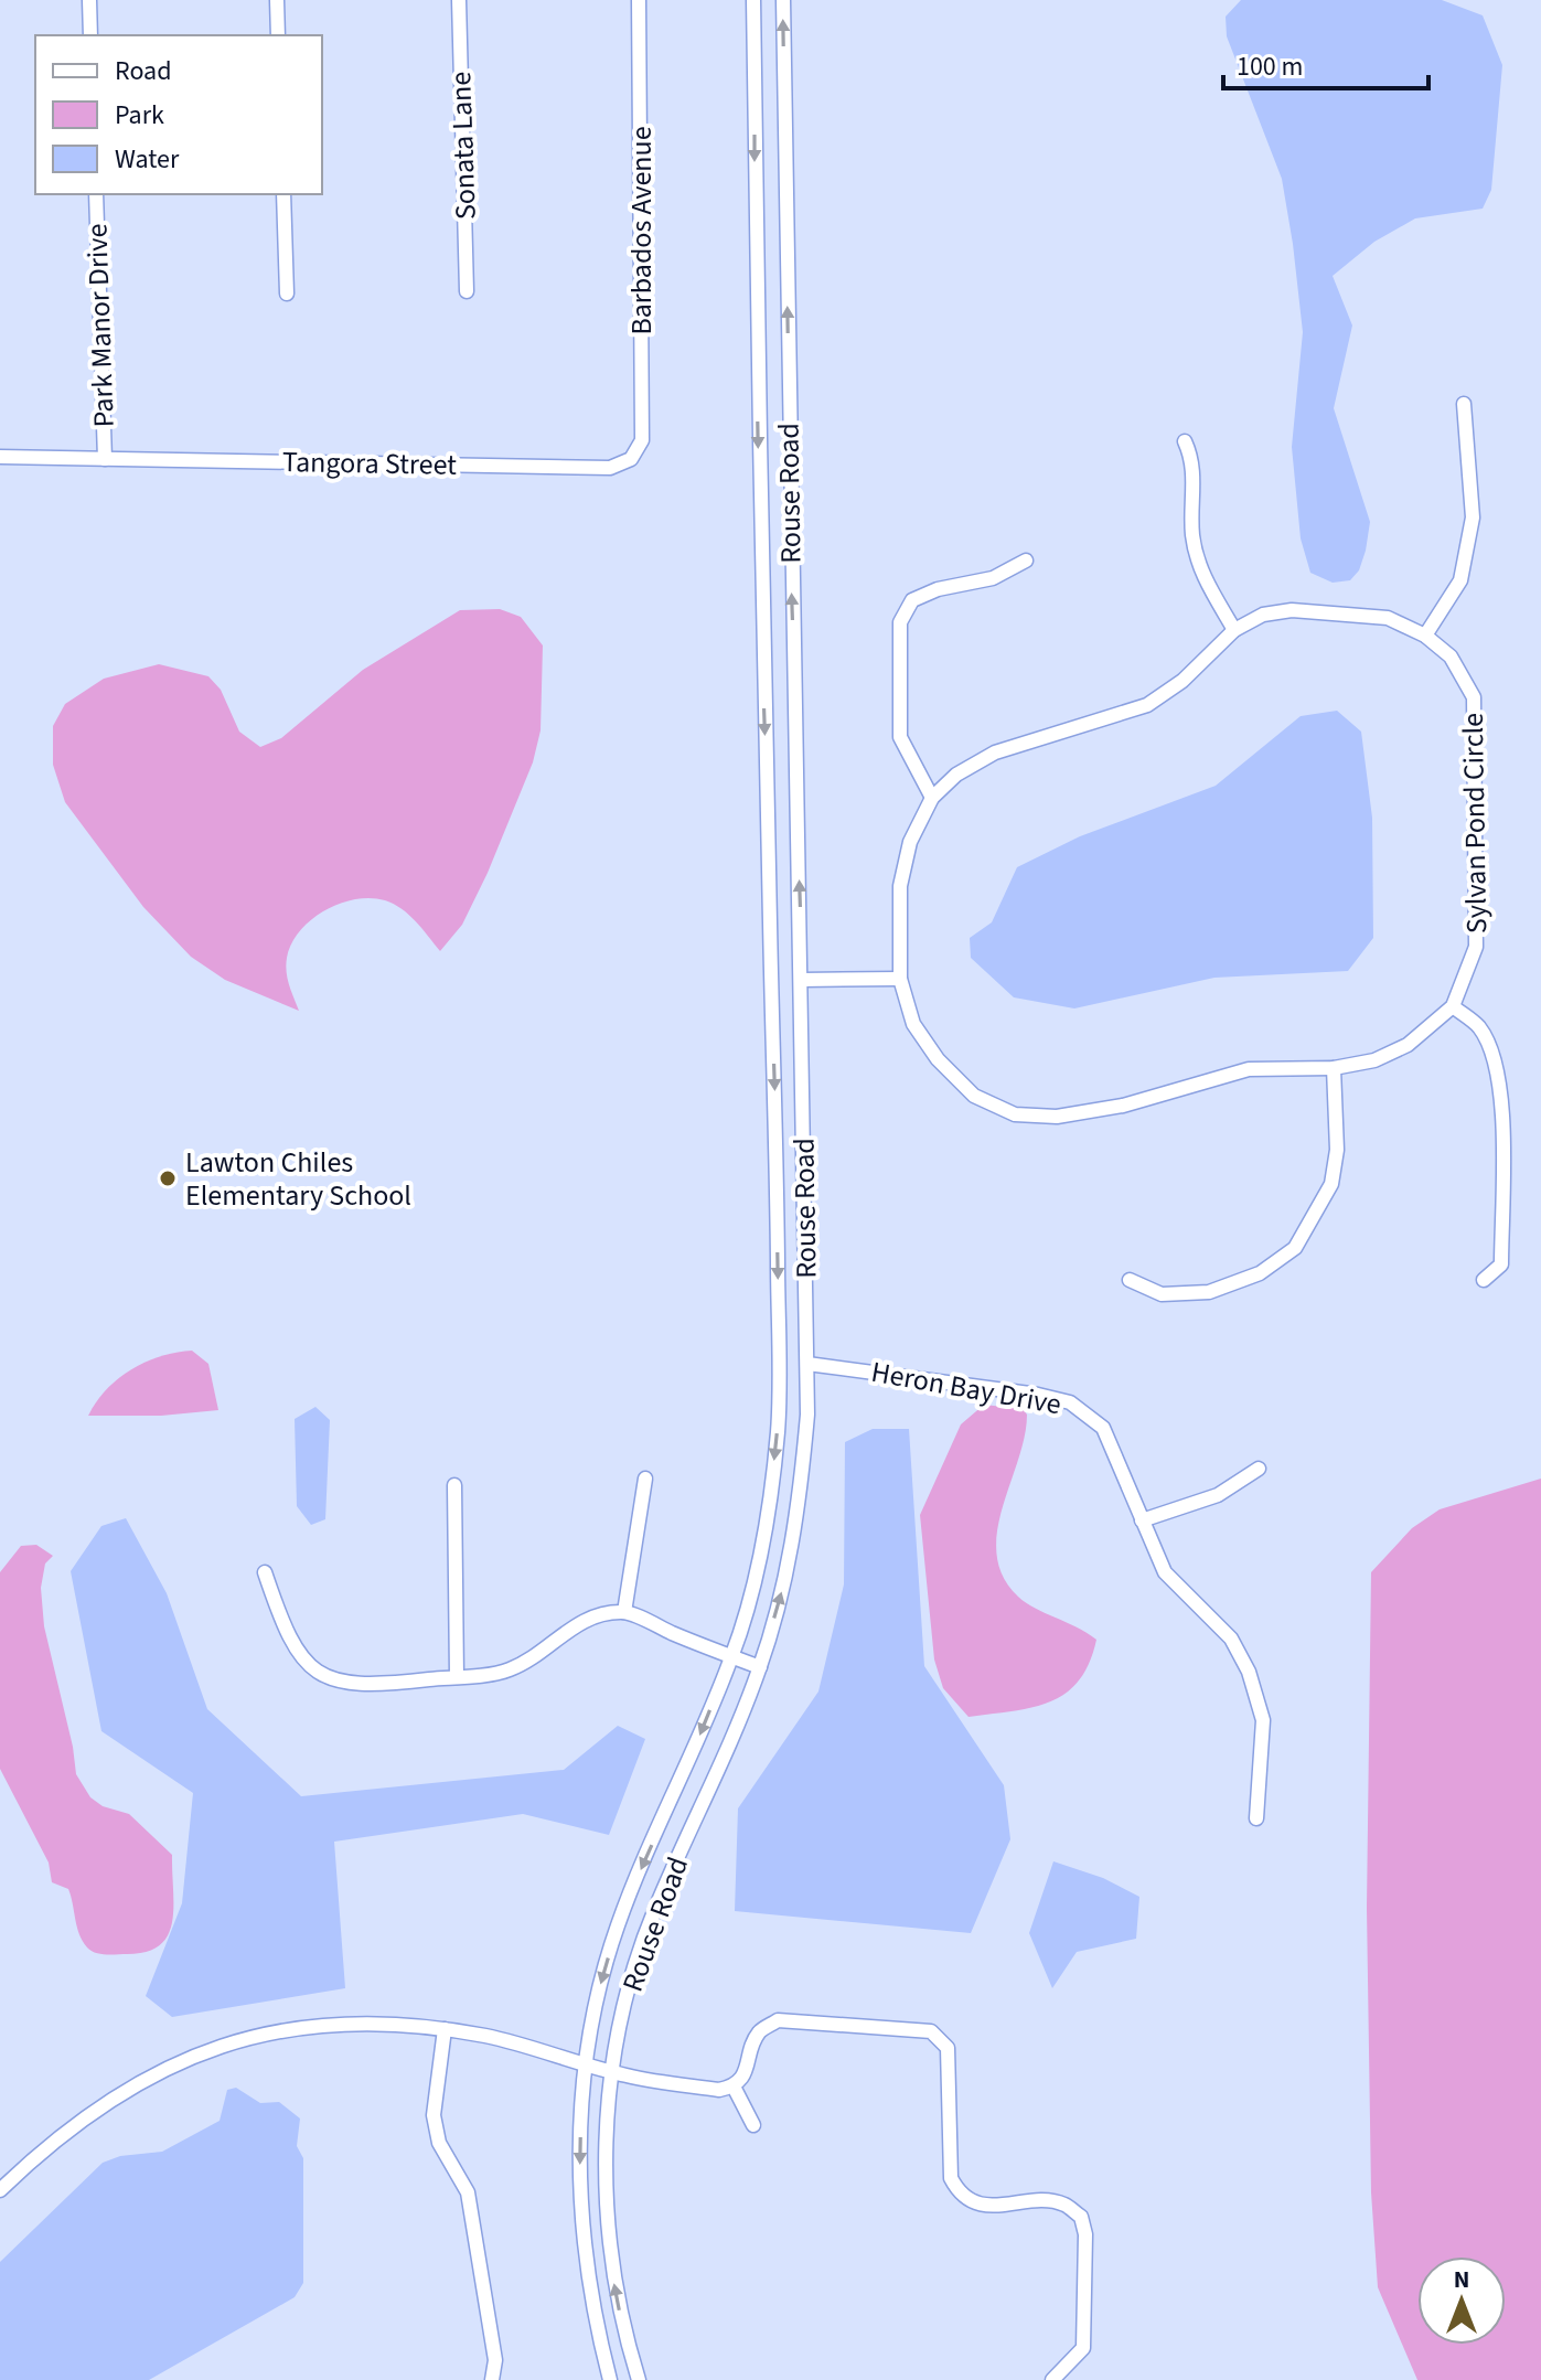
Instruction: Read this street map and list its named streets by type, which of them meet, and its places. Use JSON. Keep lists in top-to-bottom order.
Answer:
{
  "streets": {
    "street": [
      "Sonata Lane",
      "Barbados Avenue",
      "Park Manor Drive",
      "Tangora Street",
      "Rouse Road",
      "Sylvan Pond Circle",
      "Heron Bay Drive"
    ]
  },
  "crossings": [
    ["Barbados Avenue", "Tangora Street"],
    ["Park Manor Drive", "Tangora Street"],
    ["Rouse Road", "Heron Bay Drive"]
  ],
  "places": ["Lawton Chiles Elementary School"],
  "legend": ["Road", "Park", "Water"],
  "scale_bar": "100 m",
  "north": "top"
}
